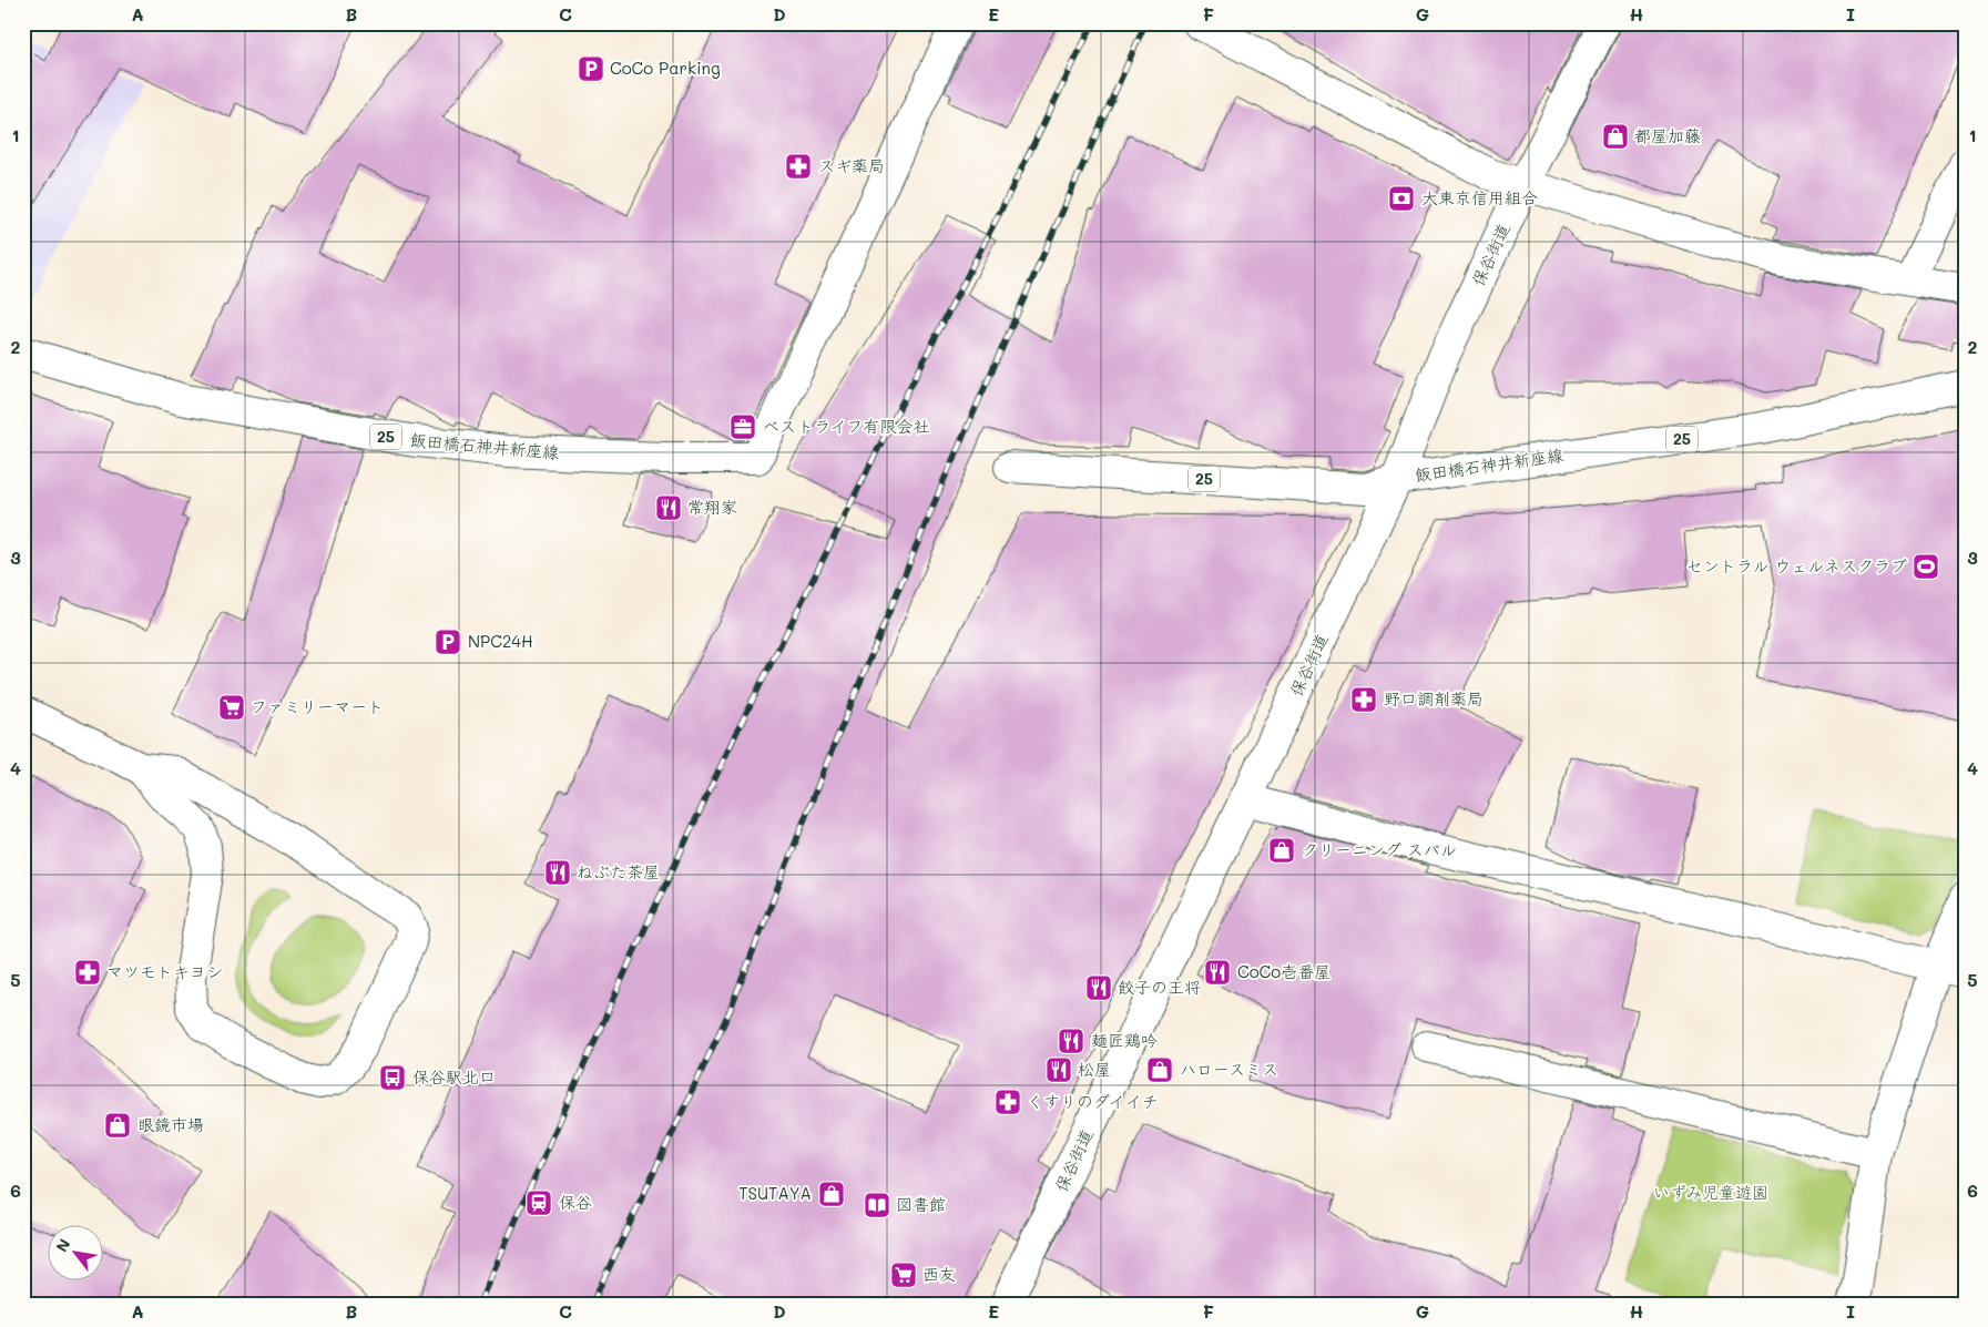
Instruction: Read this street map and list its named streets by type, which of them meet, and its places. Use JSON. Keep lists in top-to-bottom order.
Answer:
{
  "streets": {
    "street": ["保谷街道", "25", "飯田橋石神井新座線"]
  },
  "crossings": [
    ["保谷街道", "飯田橋石神井新座線"]
  ],
  "parks": ["いずみ児童遊園"],
  "places": {
    "parking": ["CoCo Parking", "NPC24H"],
    "shop": [
      "都屋加藤",
      "クリーニング スバル",
      "ハロースミス",
      "眼鏡市場",
      "TSUTAYA"
    ],
    "pharmacy": [
      "スギ薬局",
      "野口調剤薬局",
      "マツモトキヨシ",
      "くすりのダイイチ"
    ],
    "bank": ["大東京信用組合"],
    "office": ["ベストライフ有限会社"],
    "restaurant": [
      "常翔家",
      "ねぶた茶屋",
      "CoCo壱番屋",
      "餃子の王将",
      "麺匠鶏吟",
      "松屋"
    ],
    "sports": ["セントラル ウェルネスクラブ"],
    "supermarket": ["ファミリーマート", "西友"],
    "bus stop": ["保谷駅北口"],
    "station": ["保谷"],
    "library": ["図書館"]
  },
  "north": "top left",
  "grid": {
    "columns": [
      "A",
      "B",
      "C",
      "D",
      "E",
      "F",
      "G",
      "H",
      "I"
    ],
    "rows": [
      "1",
      "2",
      "3",
      "4",
      "5",
      "6"
    ]
  }
}
